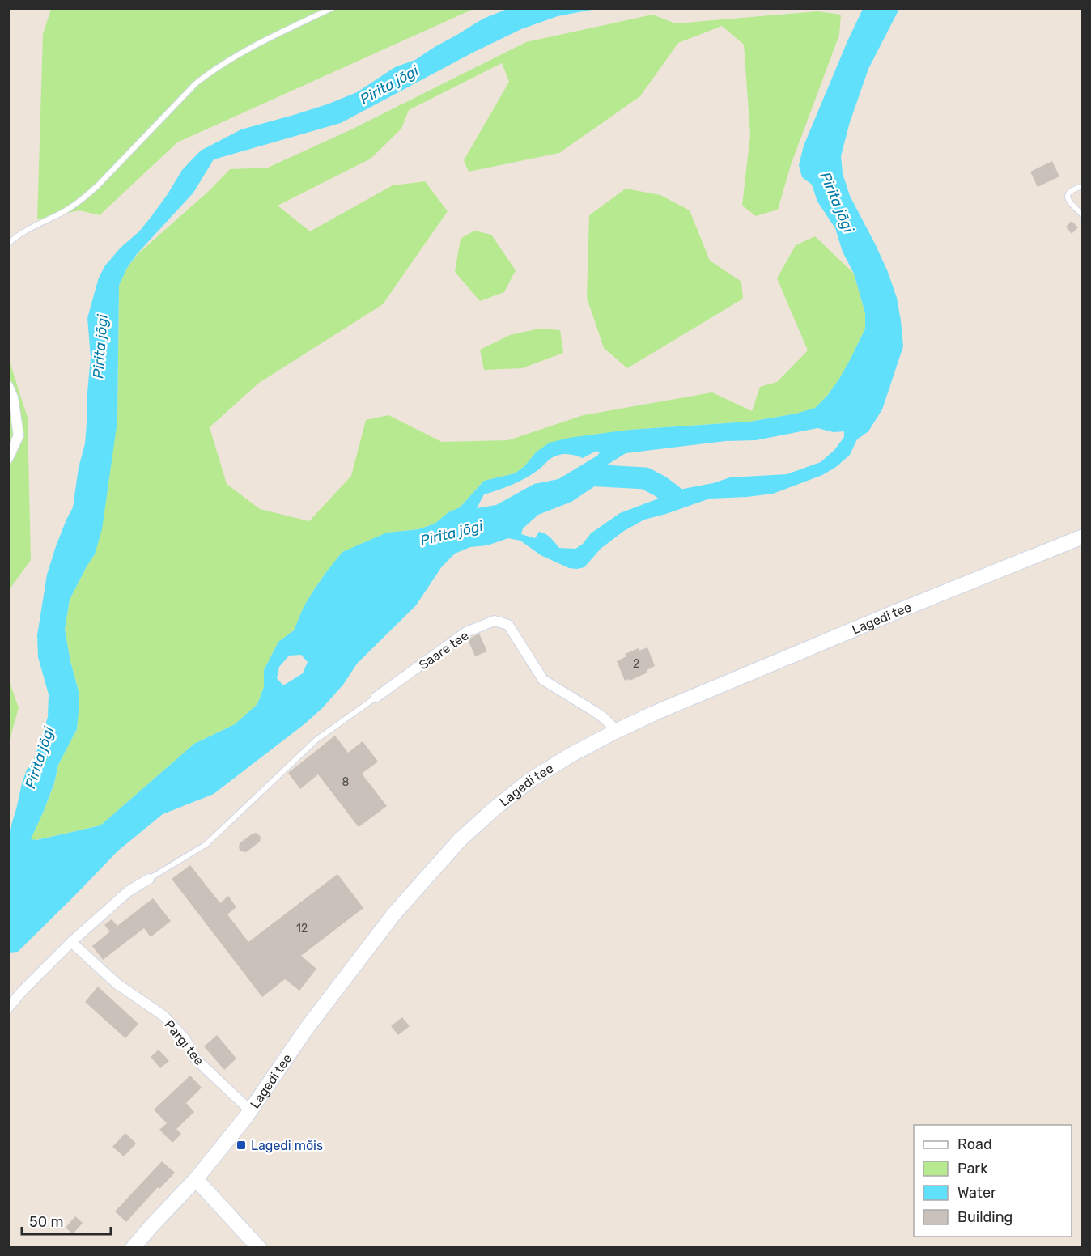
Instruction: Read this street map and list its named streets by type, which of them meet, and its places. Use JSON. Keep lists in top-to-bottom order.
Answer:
{
  "streets": {
    "street": ["Lagedi tee", "Saare tee", "Pargi tee"]
  },
  "crossings": [
    ["Lagedi tee", "Saare tee"],
    ["Lagedi tee", "Pargi tee"]
  ],
  "water": ["Pirita jõgi"],
  "places": {
    "transit": ["Lagedi mõis"]
  },
  "house_numbers": ["2", "8", "12"],
  "legend": [
    "Road",
    "Park",
    "Water",
    "Building"
  ],
  "scale_bar": "50 m"
}
